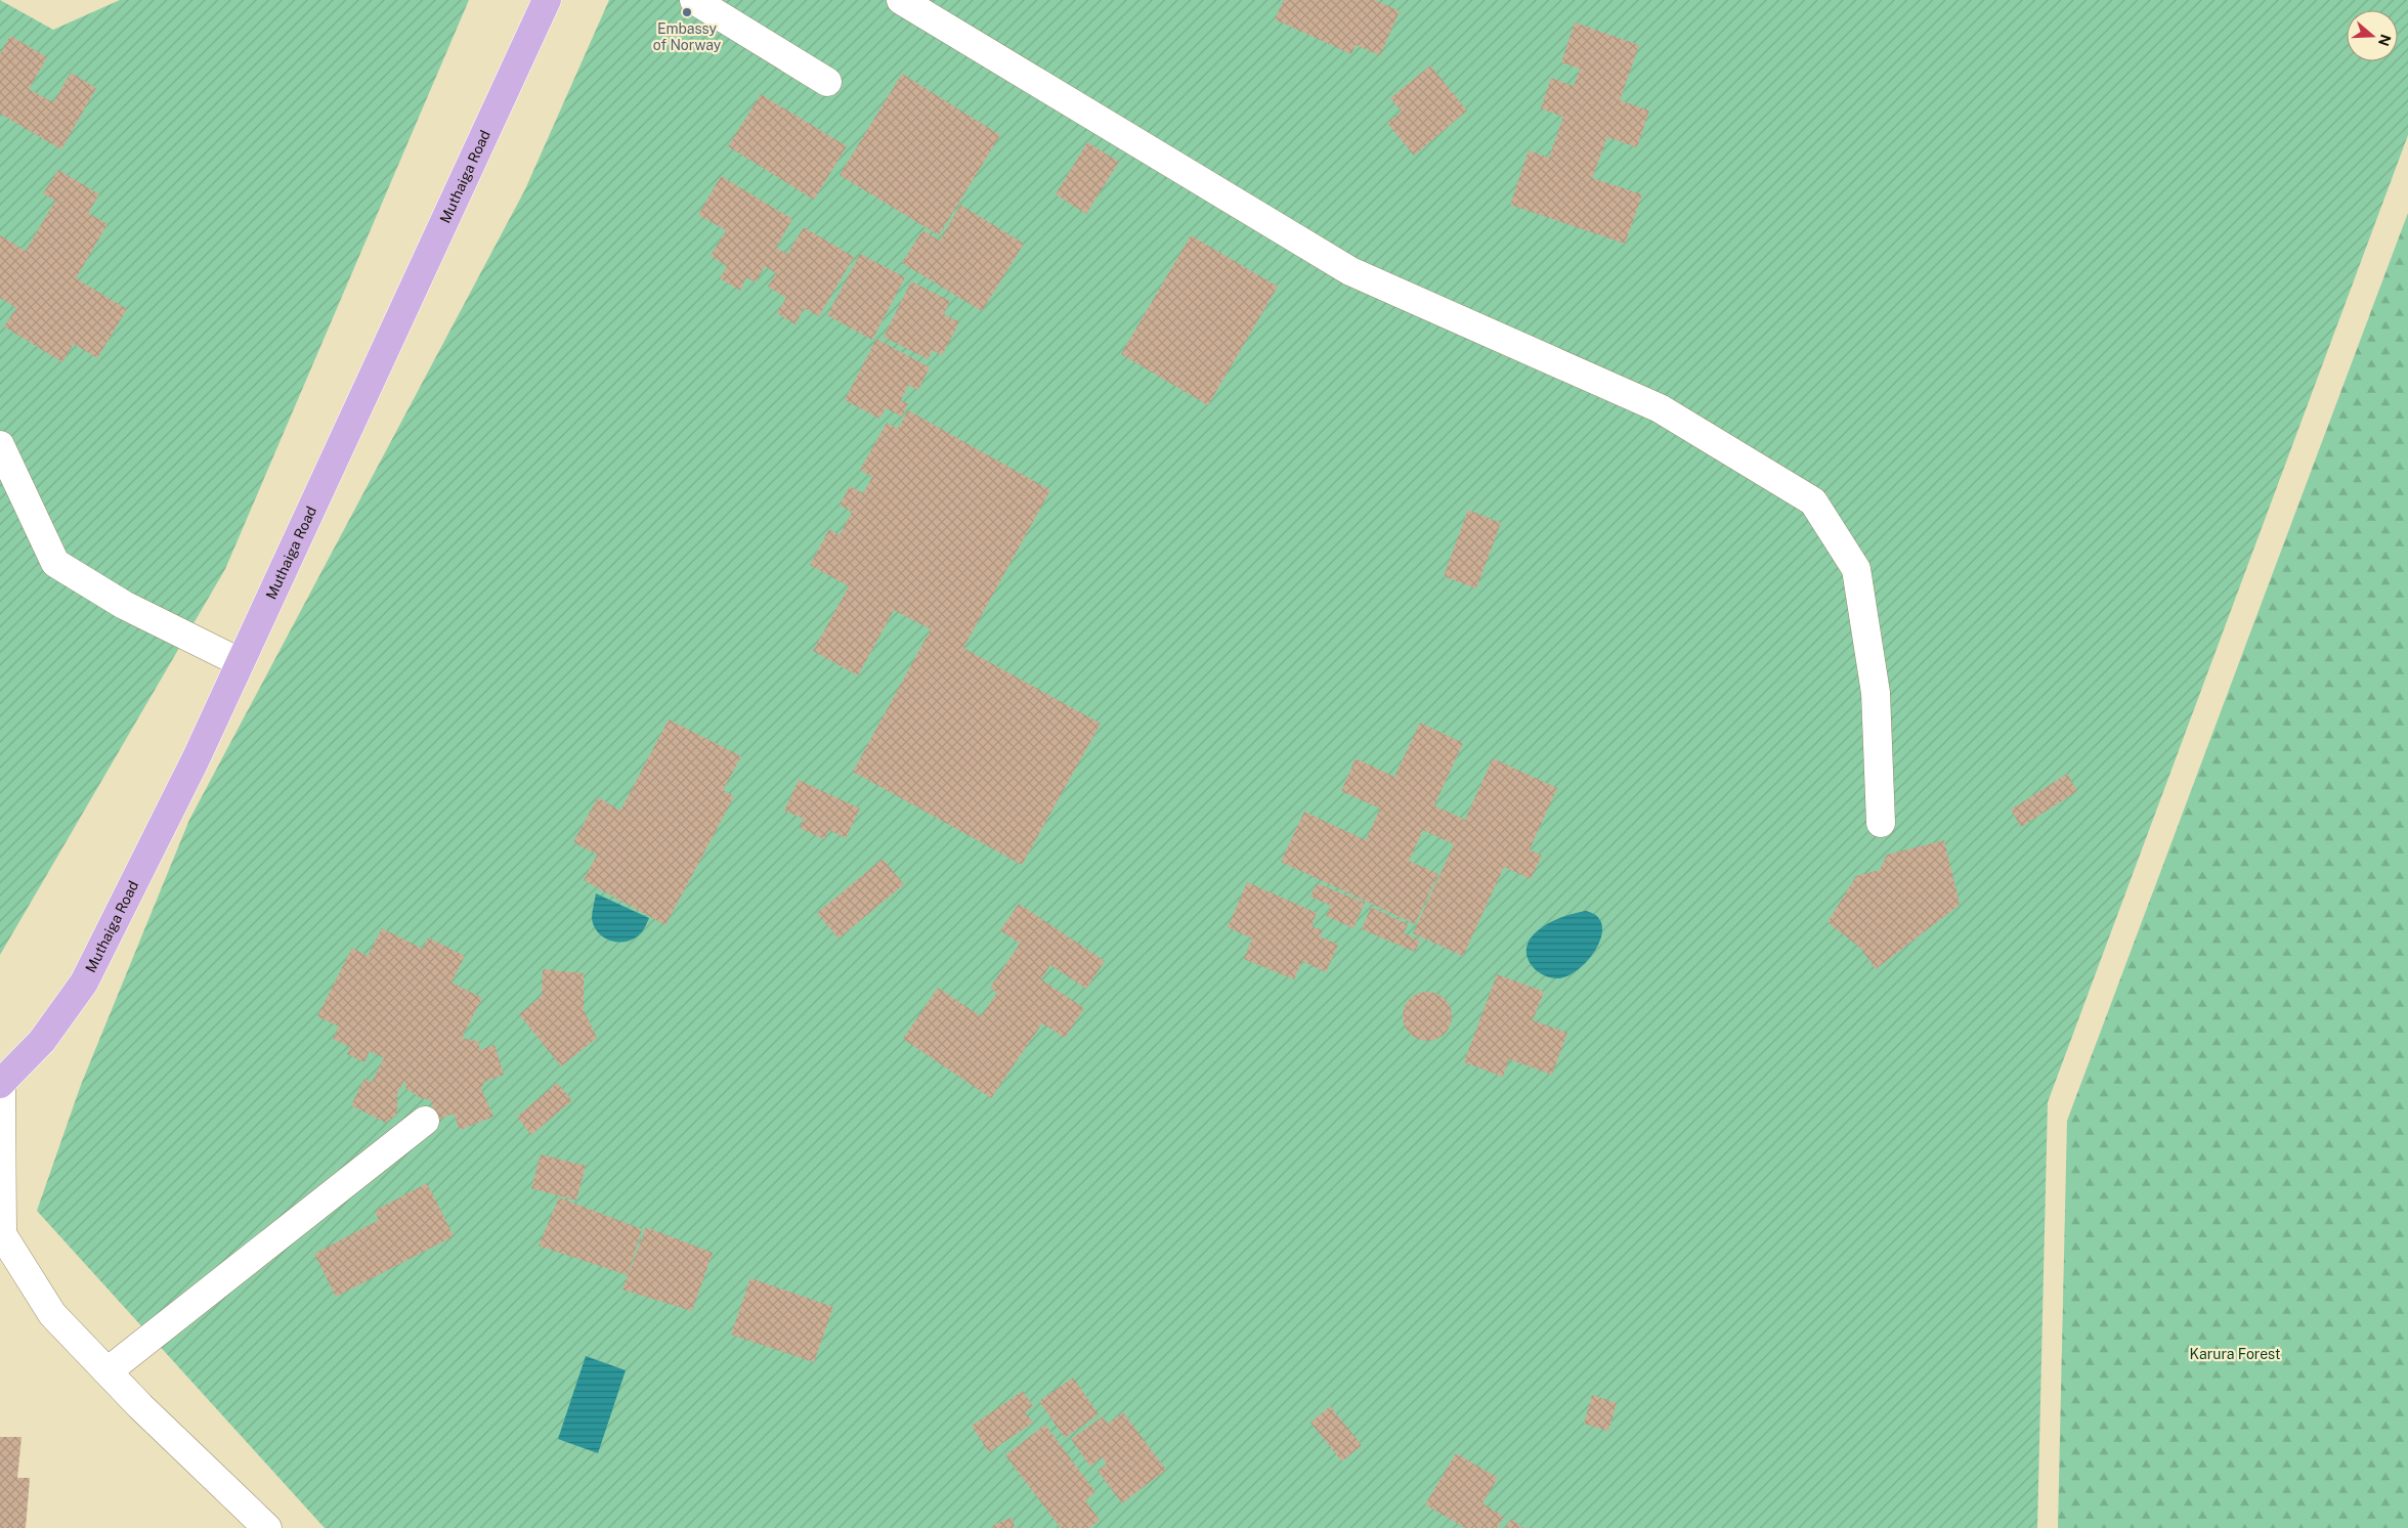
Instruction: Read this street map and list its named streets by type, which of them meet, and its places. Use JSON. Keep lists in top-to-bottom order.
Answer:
{
  "streets": {
    "main road": ["Muthaiga Road"]
  },
  "parks": ["Karura Forest"],
  "places": ["Embassy of Norway"],
  "north": "right"
}
